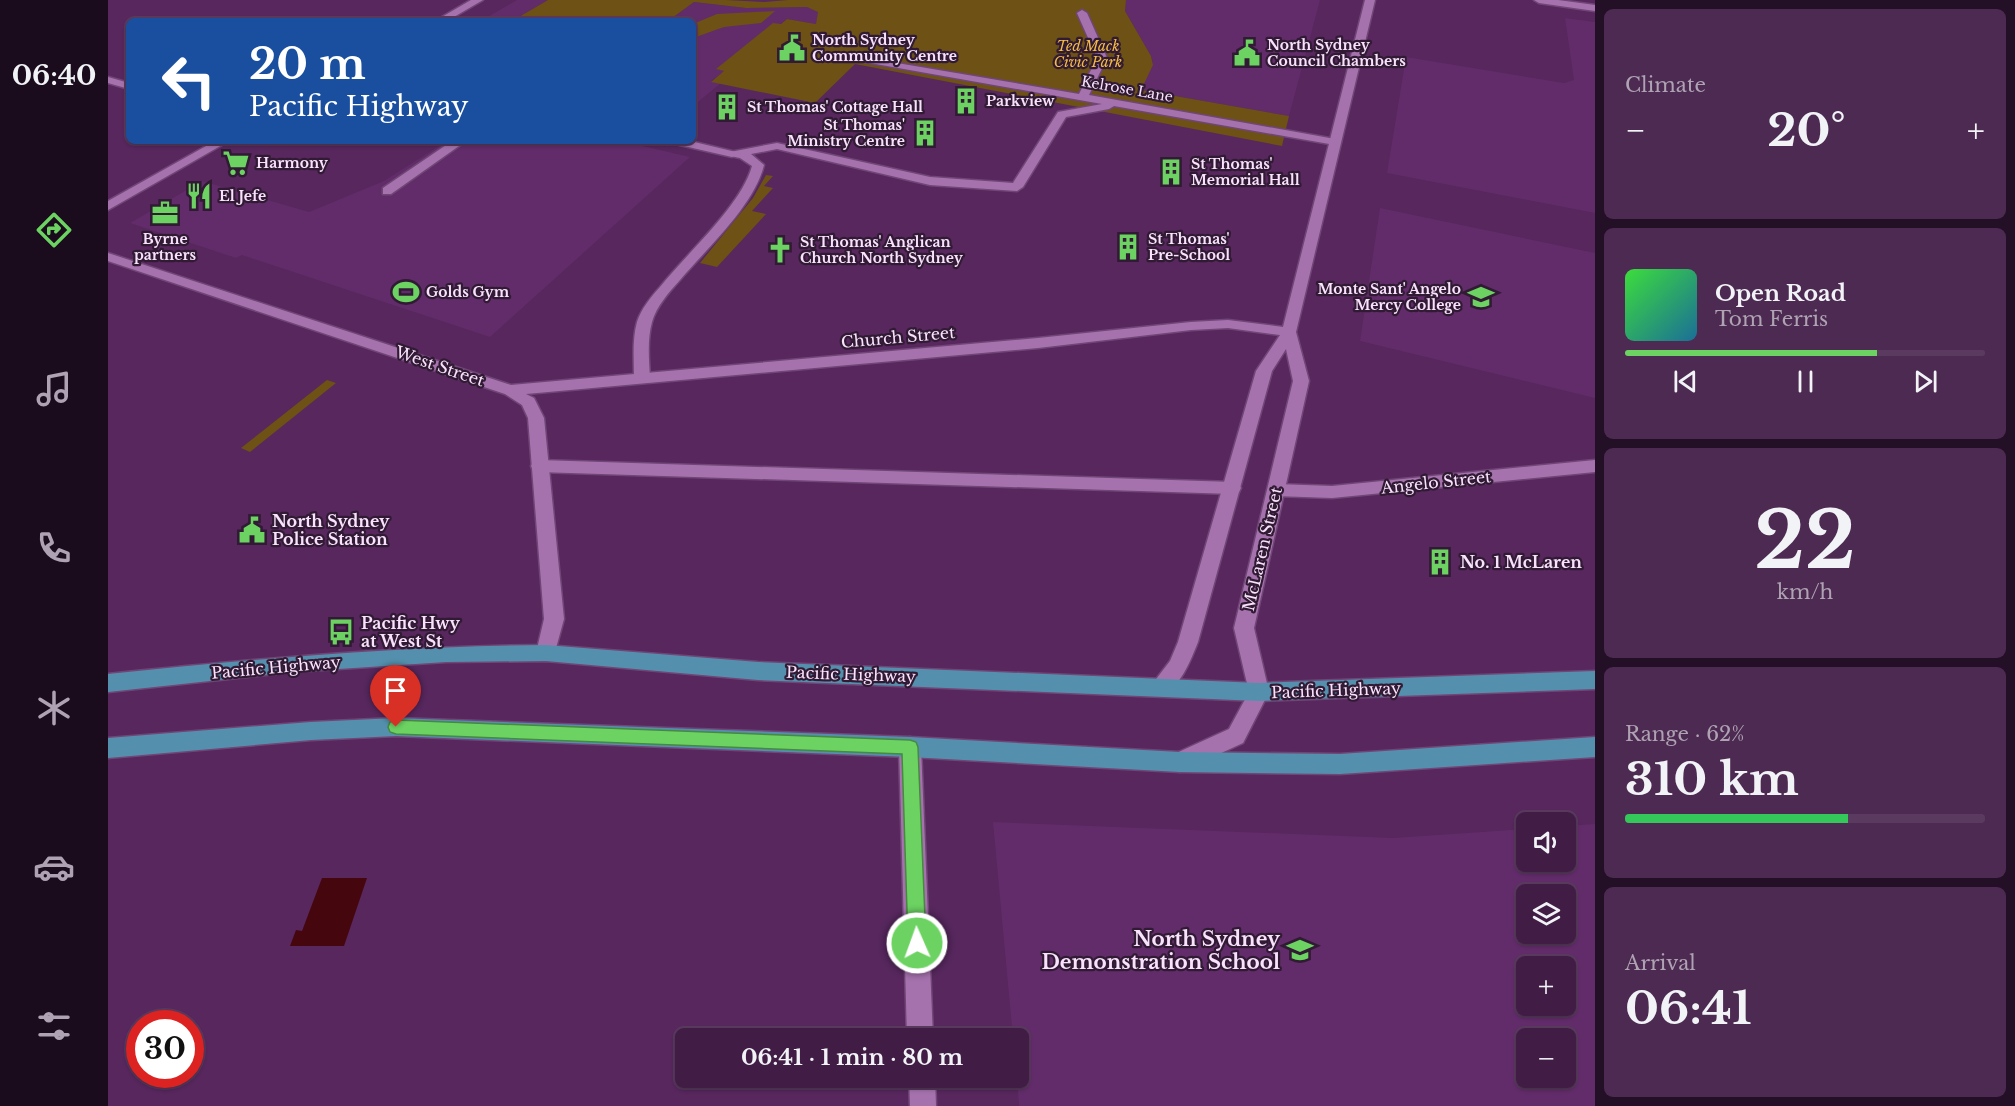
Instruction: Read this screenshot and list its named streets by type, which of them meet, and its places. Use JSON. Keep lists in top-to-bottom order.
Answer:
{
  "streets": {
    "main road": ["Pacific Highway"],
    "street": [
      "Kelrose Lane",
      "Church Street",
      "West Street",
      "Angelo Street",
      "McLaren Street"
    ]
  },
  "crossings": [
    ["Kelrose Lane", "McLaren Street"],
    ["Church Street", "West Street"],
    ["Church Street", "McLaren Street"],
    ["West Street", "Pacific Highway"],
    ["Angelo Street", "McLaren Street"],
    ["McLaren Street", "Pacific Highway"]
  ],
  "parks": ["Ted Mack Civic Park"],
  "places": {
    "public building": ["North Sydney Community Centre", "North Sydney Council Chambers", "North Sydney Police Station"],
    "building": [
      "Parkview",
      "St Thomas' Cottage Hall",
      "St Thomas' Ministry Centre",
      "St Thomas' Memorial Hall",
      "St Thomas' Pre-School",
      "No. 1 McLaren"
    ],
    "supermarket": ["Harmony"],
    "restaurant": ["El Jefe"],
    "office": ["Byrne partners"],
    "church": ["St Thomas' Anglican Church North Sydney"],
    "sports": ["Golds Gym"],
    "school or university": ["Monte Sant' Angelo Mercy College", "North Sydney Demonstration School"],
    "bus stop": ["Pacific Hwy at West St"]
  },
  "page": {
    "tabs": "06:40",
    "tile": [
      "Climate",
      ["22", "km/h"],
      ["Range · 62%", "310 km"],
      ["Arrival", "06:41"]
    ],
    "turn": ["20 m", "Pacific Highway"],
    "heat": ["−", "20°", "+"],
    "song": ["Open Road", "Tom Ferris"],
    "map_buttons": ["+", "−"],
    "limit": "30",
    "trip": "06:41 · 1 min · 80 m"
  }
}
